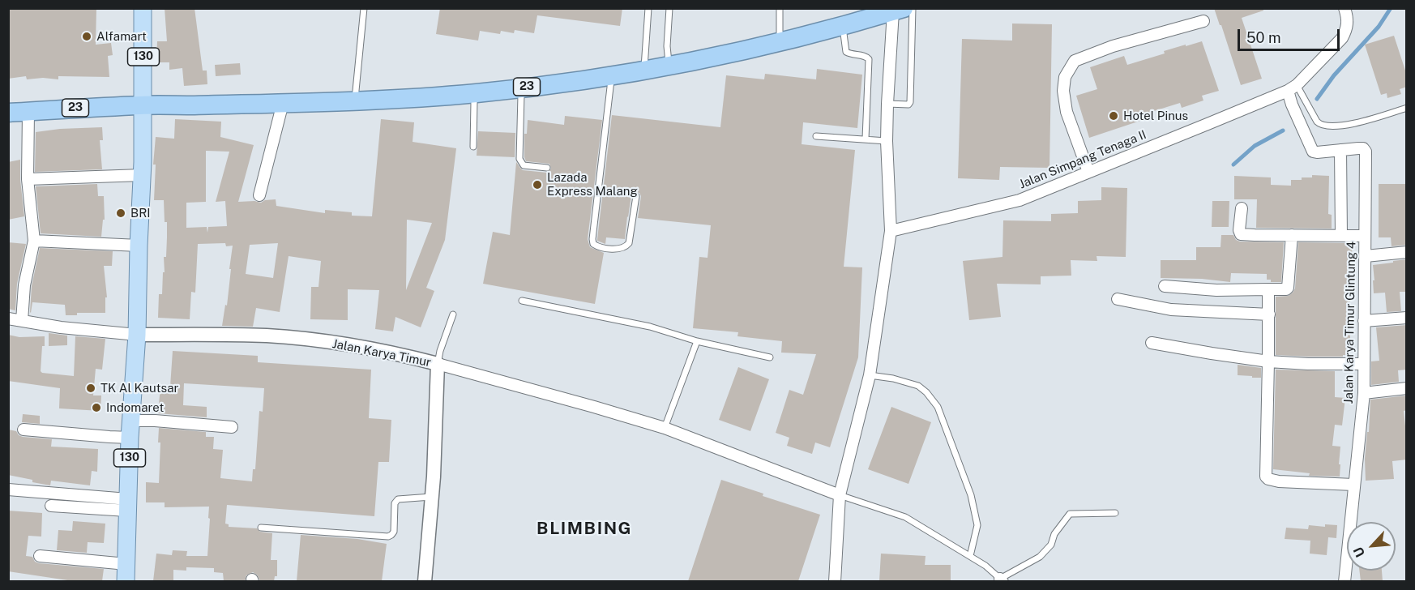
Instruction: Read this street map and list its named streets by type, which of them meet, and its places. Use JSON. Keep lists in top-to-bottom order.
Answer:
{
  "streets": {
    "highway": ["23"],
    "main road": ["130"],
    "street": ["Jalan Simpang Tenaga II", "Jalan Karya Timur Glintung 4", "Jalan Karya Timur"]
  },
  "crossings": [
    ["130", "23"],
    ["130", "Jalan Karya Timur"]
  ],
  "districts": ["BLIMBING"],
  "places": [
    "Alfamart",
    "Hotel Pinus",
    "Lazada Express Malang",
    "BRI",
    "TK Al Kautsar",
    "Indomaret"
  ],
  "scale_bar": "50 m",
  "north": "bottom left"
}
